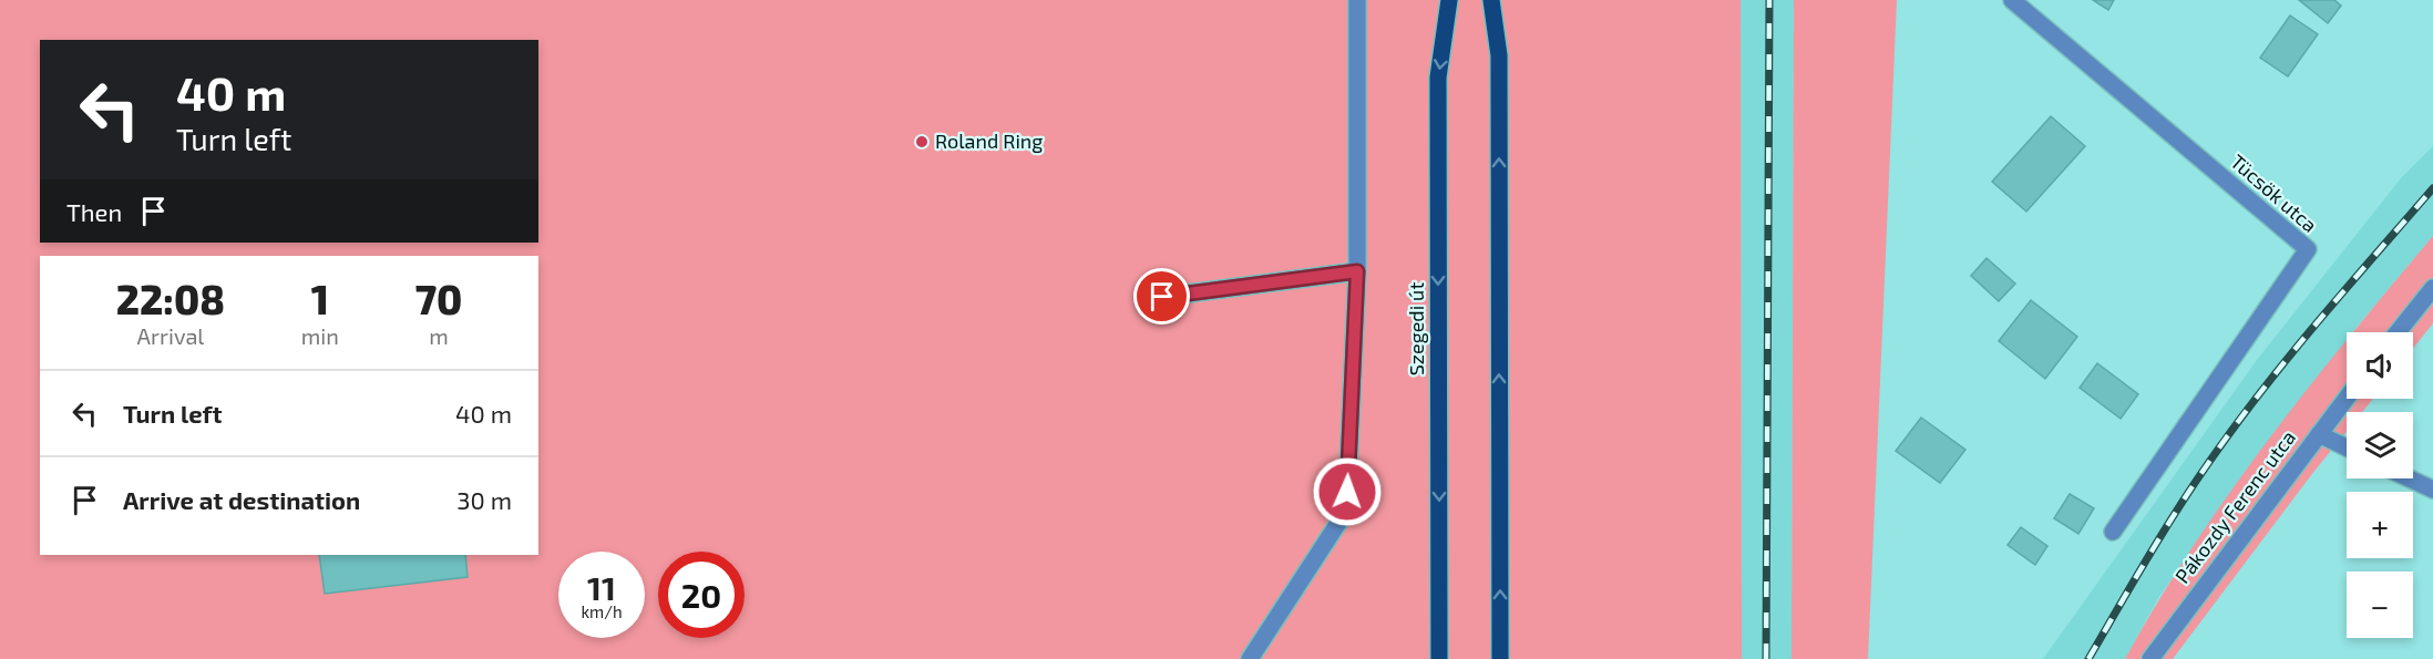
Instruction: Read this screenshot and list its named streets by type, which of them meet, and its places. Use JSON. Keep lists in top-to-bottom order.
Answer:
{
  "streets": {
    "main road": ["Szegedi út"],
    "street": ["Tücsök utca", "Pákozdy Ferenc utca"]
  },
  "places": ["Roland Ring"],
  "page": {
    "turn": ["40 m", "Turn left"],
    "then": "Then",
    "eta": [
      "22:08",
      "Arrival",
      "1",
      "min",
      "70",
      "m"
    ],
    "map_buttons": ["+", "−"],
    "list": [
      {
        "name": "Turn left",
        "value": "40 m"
      },
      {
        "name": "Arrive at destination",
        "value": "30 m"
      }
    ],
    "speed": "11 km/h",
    "limit": "20"
  }
}
